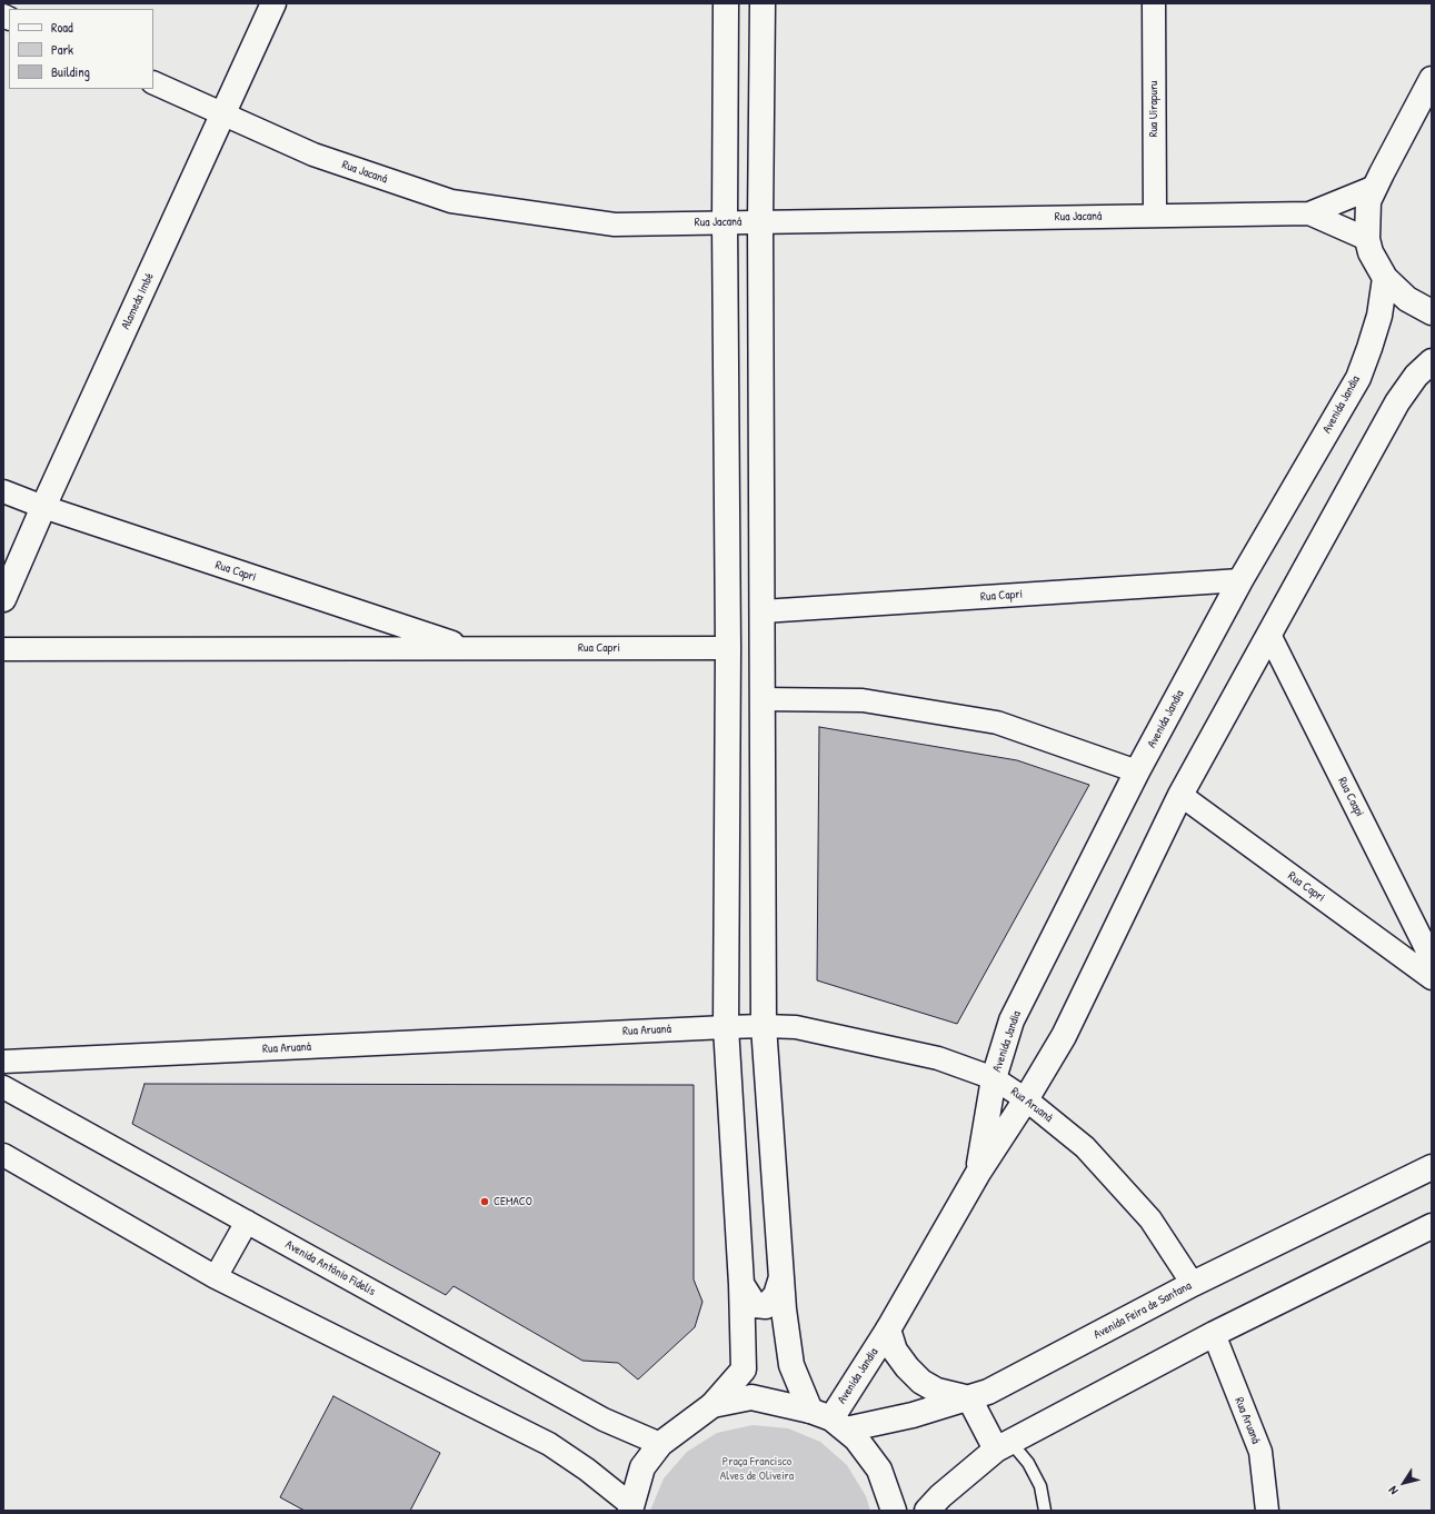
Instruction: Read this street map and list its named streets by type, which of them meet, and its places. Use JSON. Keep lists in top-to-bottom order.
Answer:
{
  "streets": {
    "street": [
      "Rua Uirapuru",
      "Rua Jacaná",
      "Alameda Imbé",
      "Avenida Jandia",
      "Rua Capri",
      "Rua Caapi",
      "Rua Aruaná",
      "Avenida Antônio Fidelis",
      "Avenida Feira de Santana"
    ]
  },
  "crossings": [
    ["Rua Uirapuru", "Rua Jacaná"],
    ["Rua Jacaná", "Alameda Imbé"],
    ["Alameda Imbé", "Rua Capri"],
    ["Avenida Jandia", "Rua Capri"],
    ["Avenida Jandia", "Rua Caapi"],
    ["Avenida Jandia", "Rua Aruaná"],
    ["Avenida Jandia", "Avenida Feira de Santana"],
    ["Rua Aruaná", "Avenida Feira de Santana"]
  ],
  "parks": ["Praça Francisco Alves de Oliveira"],
  "places": ["CEMACO"],
  "legend": ["Road", "Park", "Building"],
  "north": "bottom left"
}
